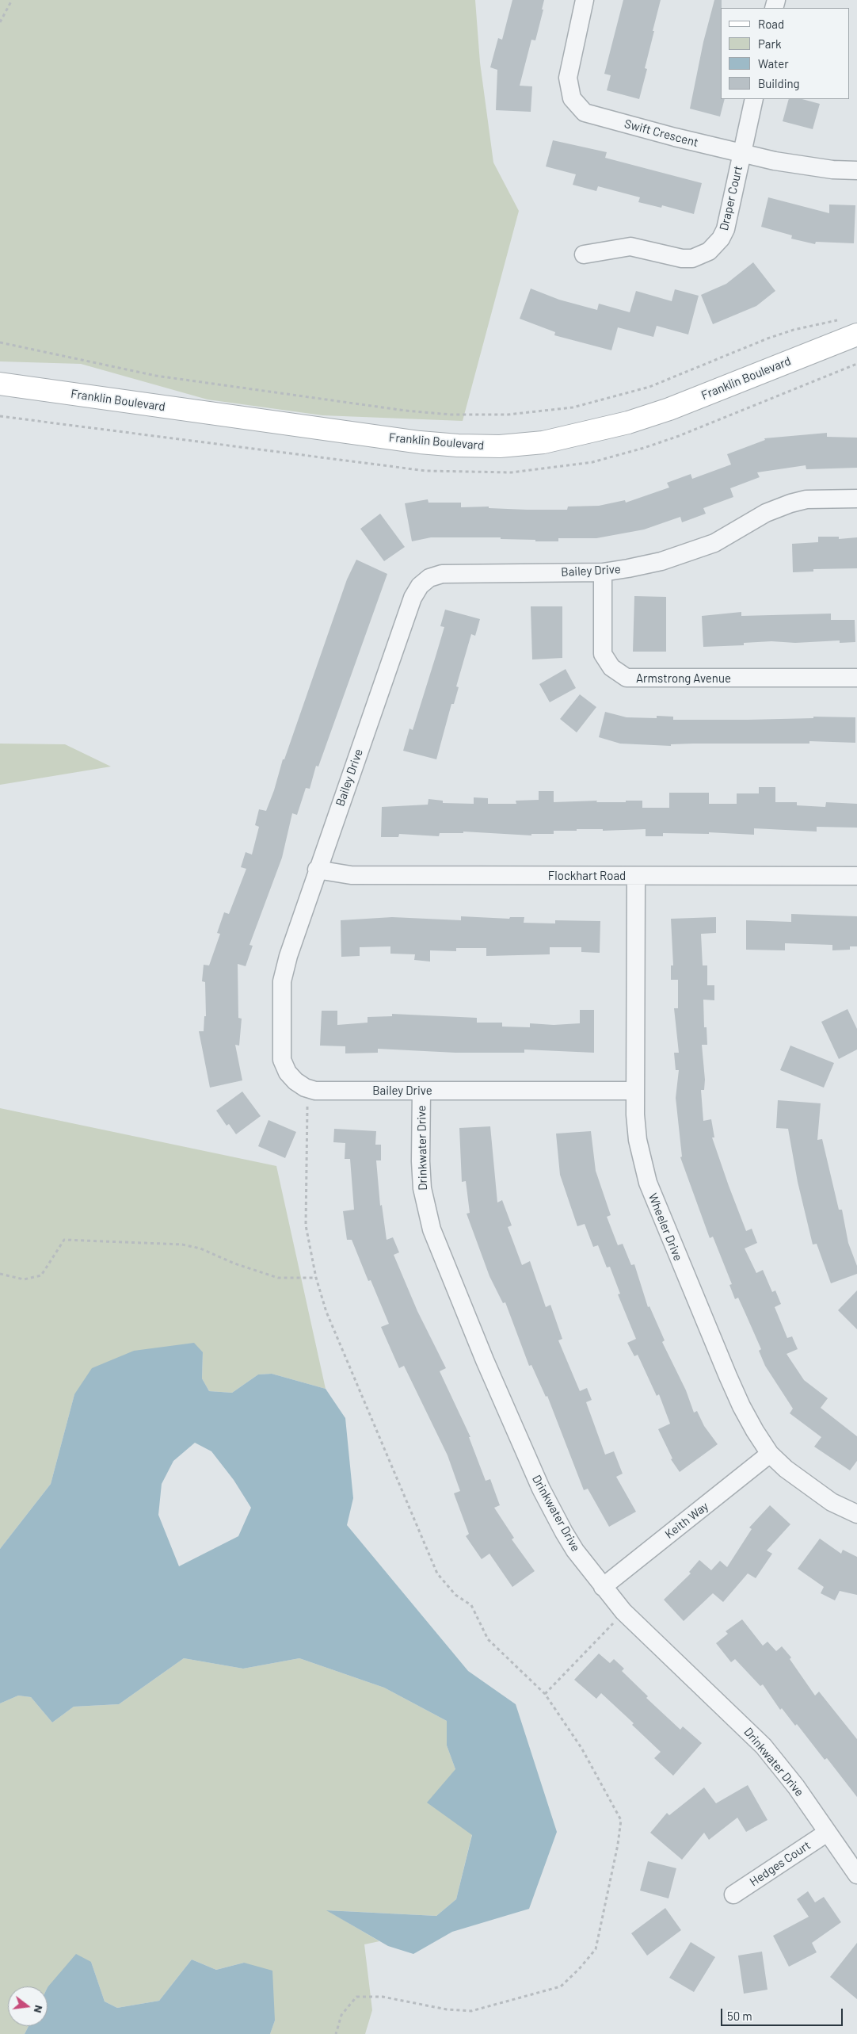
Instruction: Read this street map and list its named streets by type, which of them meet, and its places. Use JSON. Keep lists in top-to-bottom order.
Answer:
{
  "streets": {
    "main road": ["Franklin Boulevard"],
    "street": [
      "Swift Crescent",
      "Draper Court",
      "Bailey Drive",
      "Armstrong Avenue",
      "Flockhart Road",
      "Drinkwater Drive",
      "Wheeler Drive",
      "Keith Way",
      "Hedges Court"
    ]
  },
  "crossings": [
    ["Swift Crescent", "Draper Court"],
    ["Bailey Drive", "Armstrong Avenue"],
    ["Bailey Drive", "Flockhart Road"],
    ["Bailey Drive", "Drinkwater Drive"],
    ["Bailey Drive", "Wheeler Drive"],
    ["Flockhart Road", "Wheeler Drive"],
    ["Drinkwater Drive", "Keith Way"],
    ["Drinkwater Drive", "Hedges Court"],
    ["Wheeler Drive", "Keith Way"]
  ],
  "legend": [
    "Road",
    "Park",
    "Water",
    "Building"
  ],
  "scale_bar": "50 m",
  "north": "right"
}
